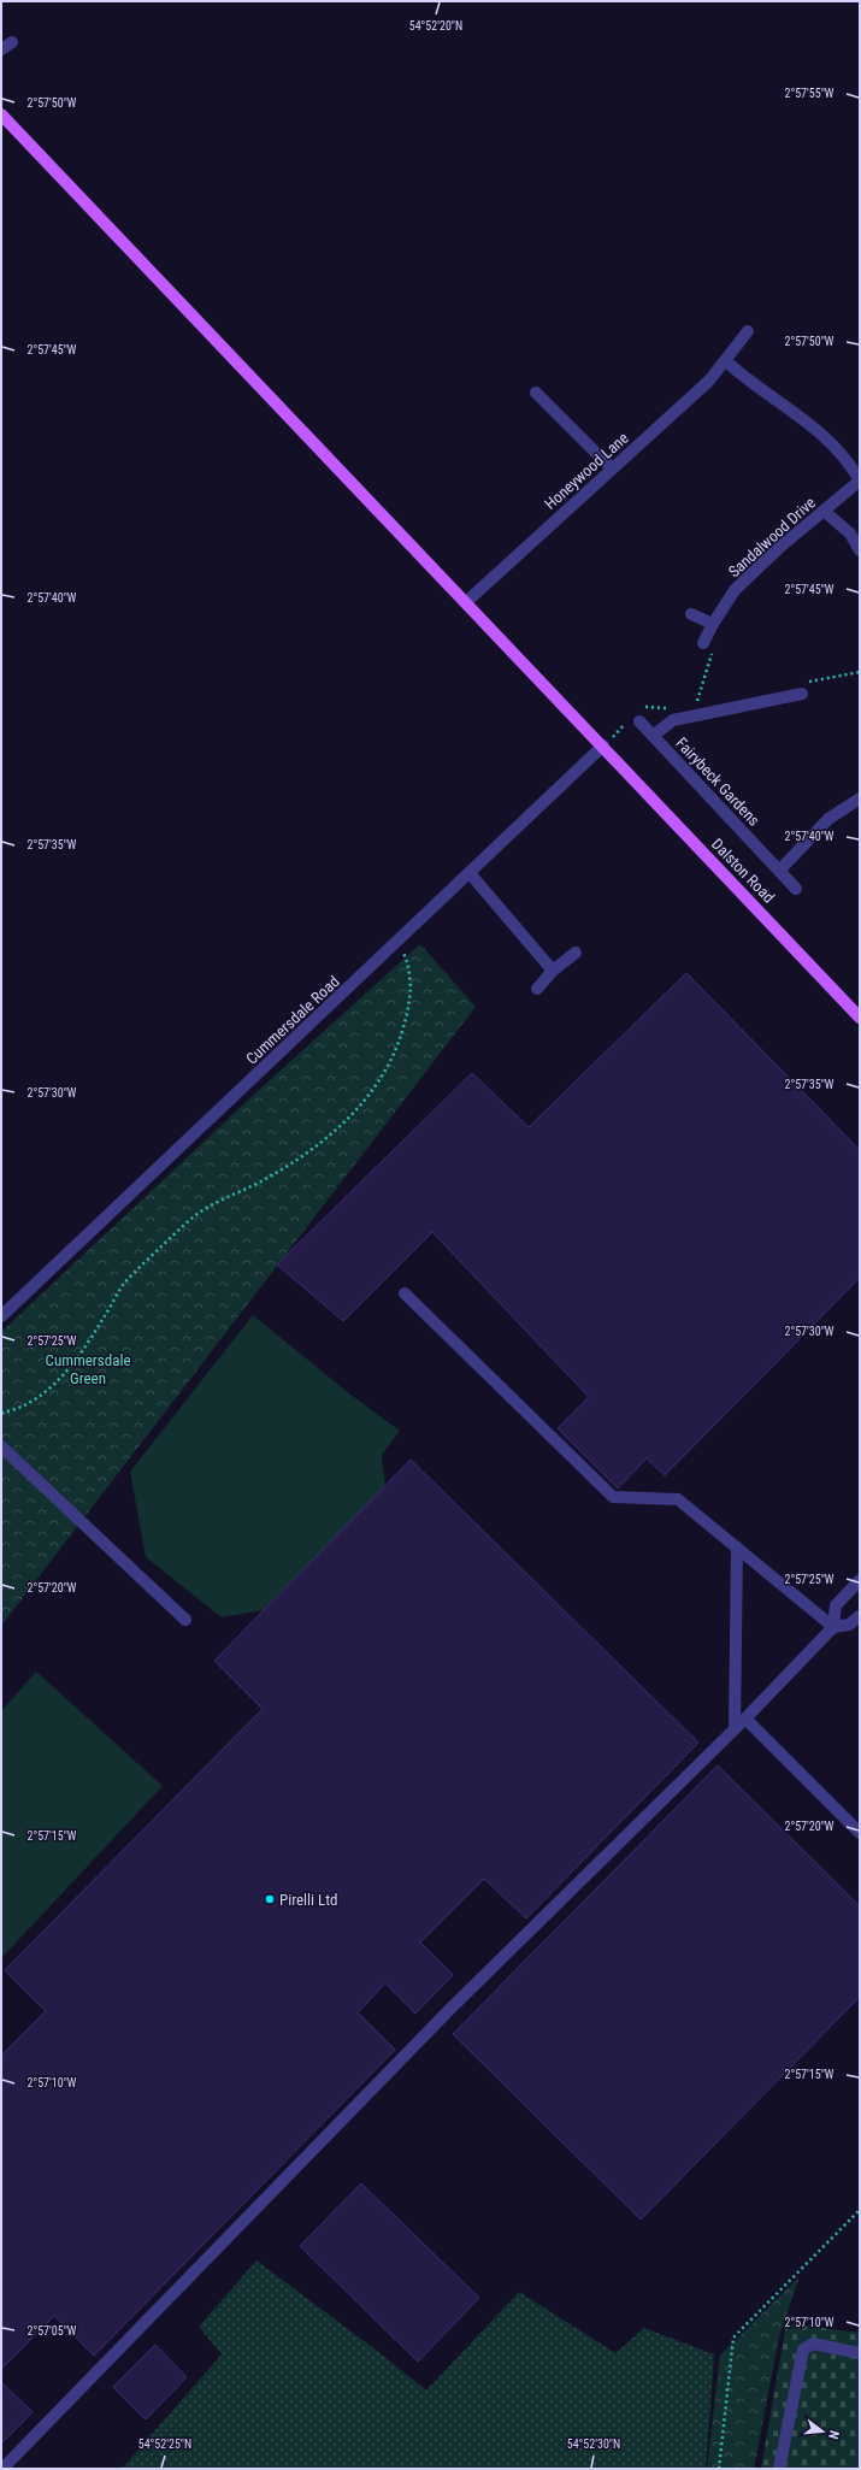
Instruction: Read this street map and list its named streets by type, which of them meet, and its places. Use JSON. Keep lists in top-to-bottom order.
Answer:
{
  "streets": {
    "main road": ["Dalston Road"],
    "street": [
      "Honeywood Lane",
      "Sandalwood Drive",
      "Fairybeck Gardens",
      "Cummersdale Road"
    ]
  },
  "crossings": [
    ["Honeywood Lane", "Dalston Road"],
    ["Dalston Road", "Cummersdale Road"]
  ],
  "parks": ["Cummersdale Green"],
  "places": ["Pirelli Ltd"],
  "north": "right",
  "coordinates": [
    "54°52'20\"N",
    "2°57'55\"W",
    "2°57'50\"W",
    "2°57'45\"W",
    "2°57'40\"W",
    "2°57'35\"W",
    "2°57'30\"W",
    "2°57'25\"W",
    "2°57'20\"W",
    "2°57'15\"W",
    "2°57'10\"W",
    "2°57'05\"W",
    "54°52'25\"N",
    "54°52'30\"N"
  ]
}
